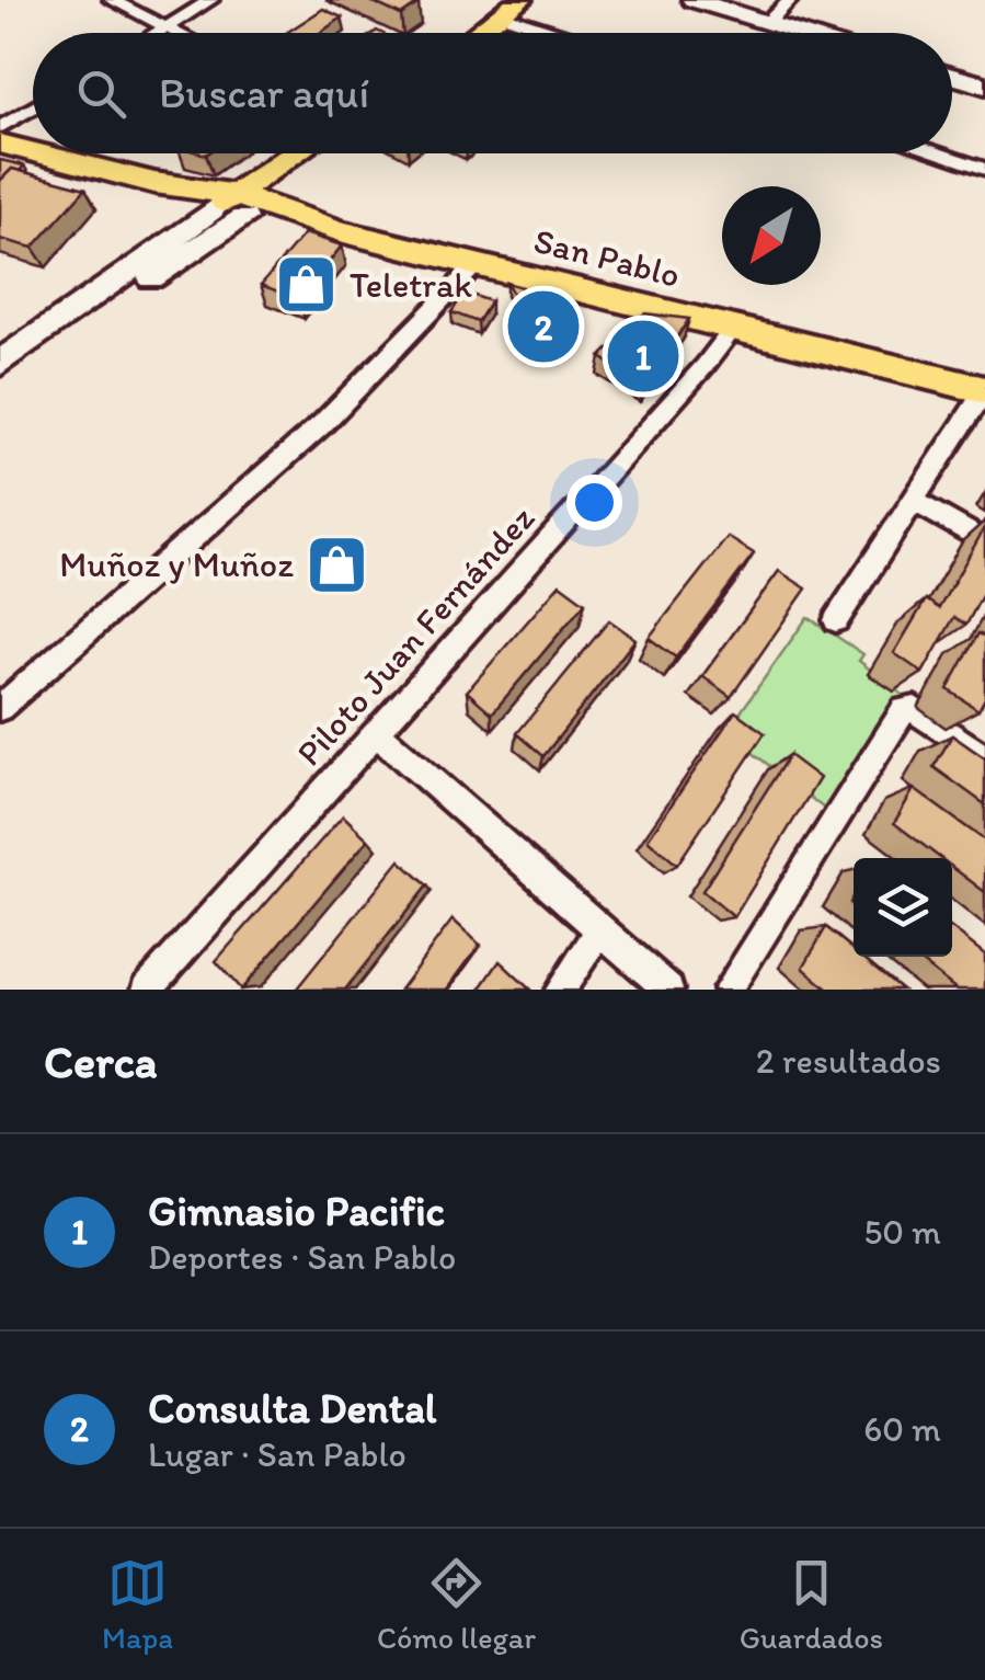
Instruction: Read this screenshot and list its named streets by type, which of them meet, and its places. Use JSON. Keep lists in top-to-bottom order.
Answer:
{
  "streets": {
    "main road": ["San Pablo"],
    "street": ["Piloto Juan Fernández"]
  },
  "crossings": [
    ["San Pablo", "Piloto Juan Fernández"]
  ],
  "places": {
    "shop": ["Teletrak", "Muñoz y Muñoz"]
  },
  "north": "bottom left",
  "page": {
    "search": "Buscar aquí",
    "pins": ["2", "1"],
    "heading": ["Cerca", "2 resultados"],
    "list": [
      {
        "mark": "1",
        "name": "Gimnasio Pacific",
        "note": "Deportes · San Pablo",
        "value": "50 m"
      },
      {
        "mark": "2",
        "name": "Consulta Dental",
        "note": "Lugar · San Pablo",
        "value": "60 m"
      }
    ],
    "nav": ["Mapa", "Cómo llegar", "Guardados"]
  }
}
